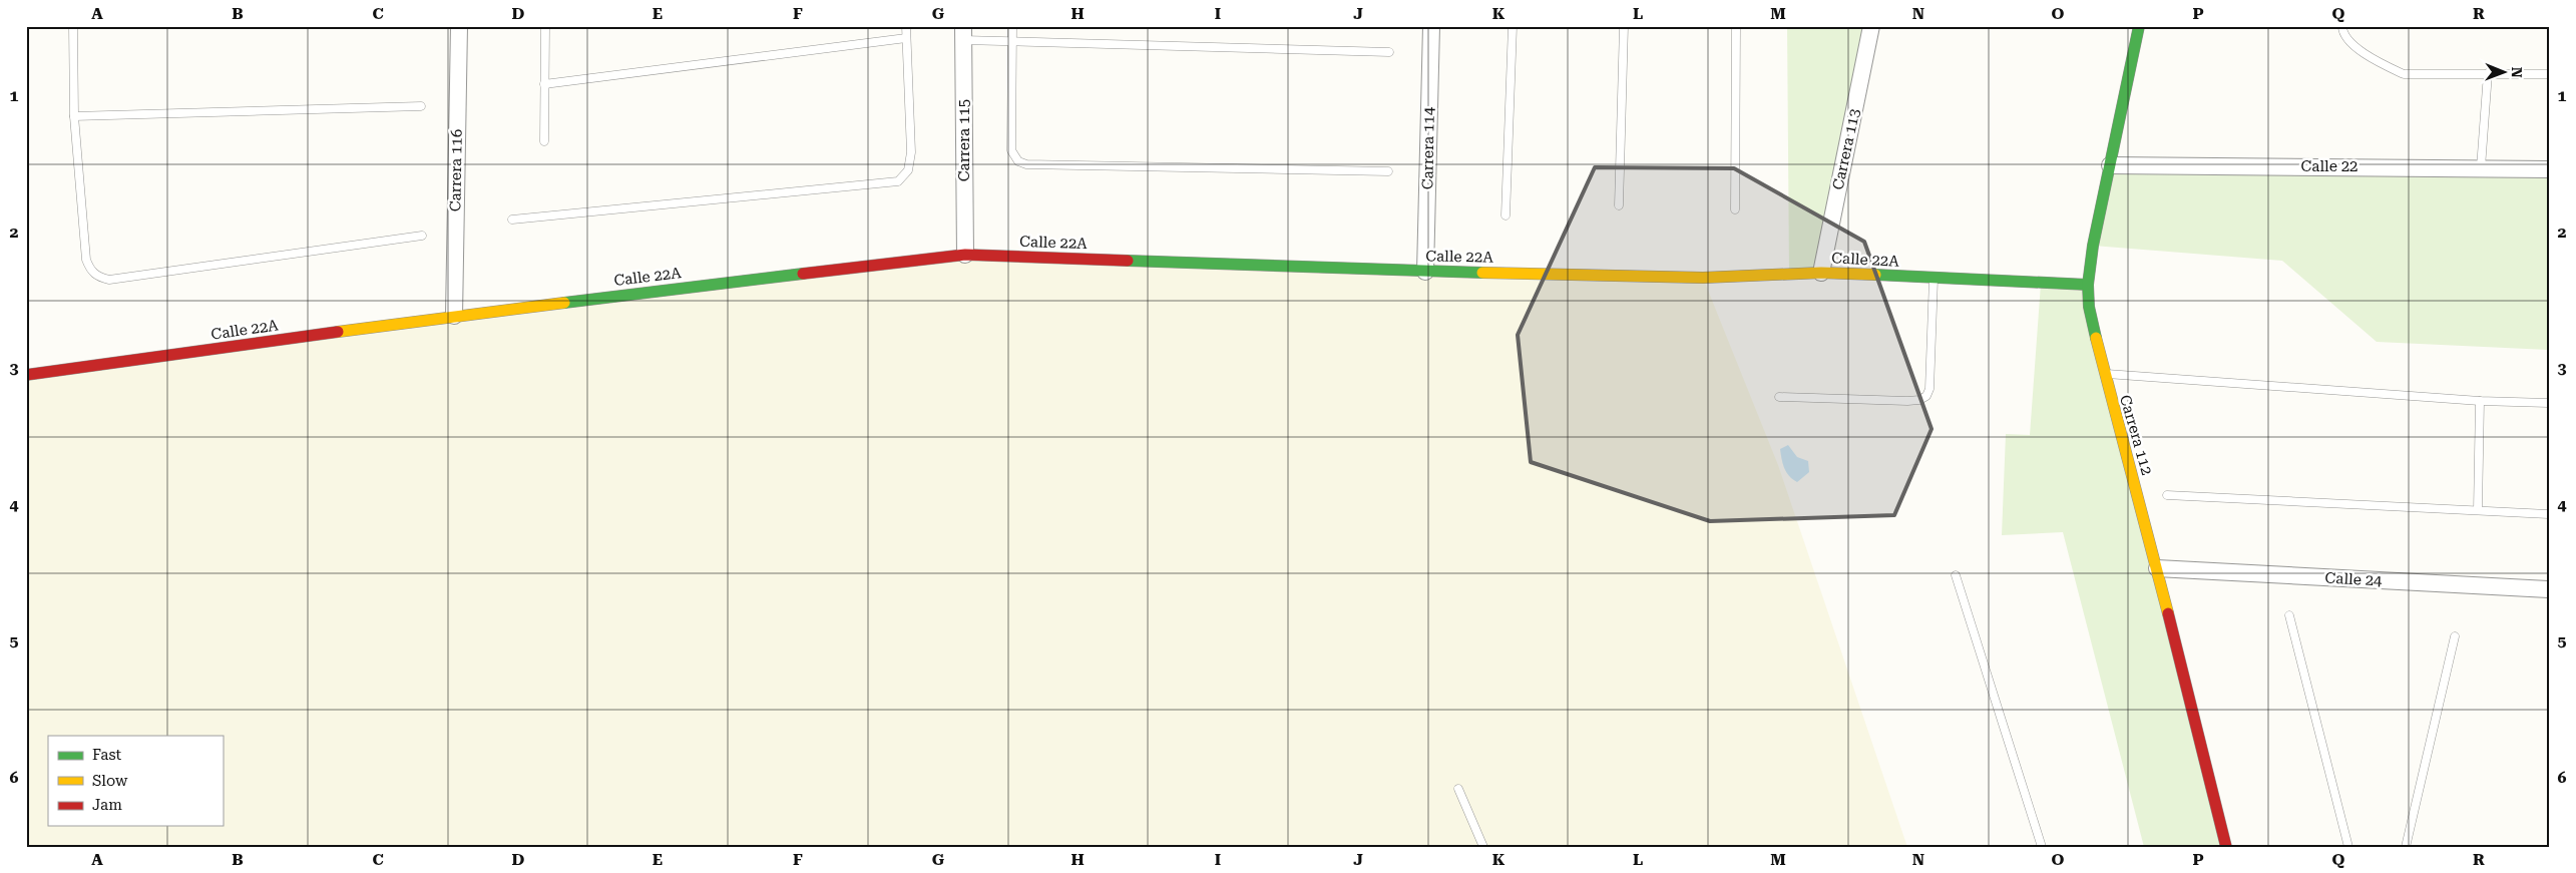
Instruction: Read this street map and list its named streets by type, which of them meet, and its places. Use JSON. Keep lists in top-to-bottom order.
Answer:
{
  "streets": {
    "street": [
      "Carrera 115",
      "Carrera 114",
      "Carrera 113",
      "Calle 22",
      "Carrera 116",
      "Calle 22A",
      "Carrera 112",
      "Calle 24"
    ]
  },
  "crossings": [
    ["Carrera 115", "Calle 22A"],
    ["Carrera 114", "Calle 22A"],
    ["Carrera 113", "Calle 22A"],
    ["Calle 22", "Carrera 112"],
    ["Carrera 116", "Calle 22A"],
    ["Calle 22A", "Carrera 112"],
    ["Carrera 112", "Calle 24"]
  ],
  "legend": ["Fast", "Slow", "Jam"],
  "north": "right",
  "grid": {
    "columns": [
      "A",
      "B",
      "C",
      "D",
      "E",
      "F",
      "G",
      "H",
      "I",
      "J",
      "K",
      "L",
      "M",
      "N",
      "O",
      "P",
      "Q",
      "R"
    ],
    "rows": [
      "1",
      "2",
      "3",
      "4",
      "5",
      "6"
    ]
  }
}
